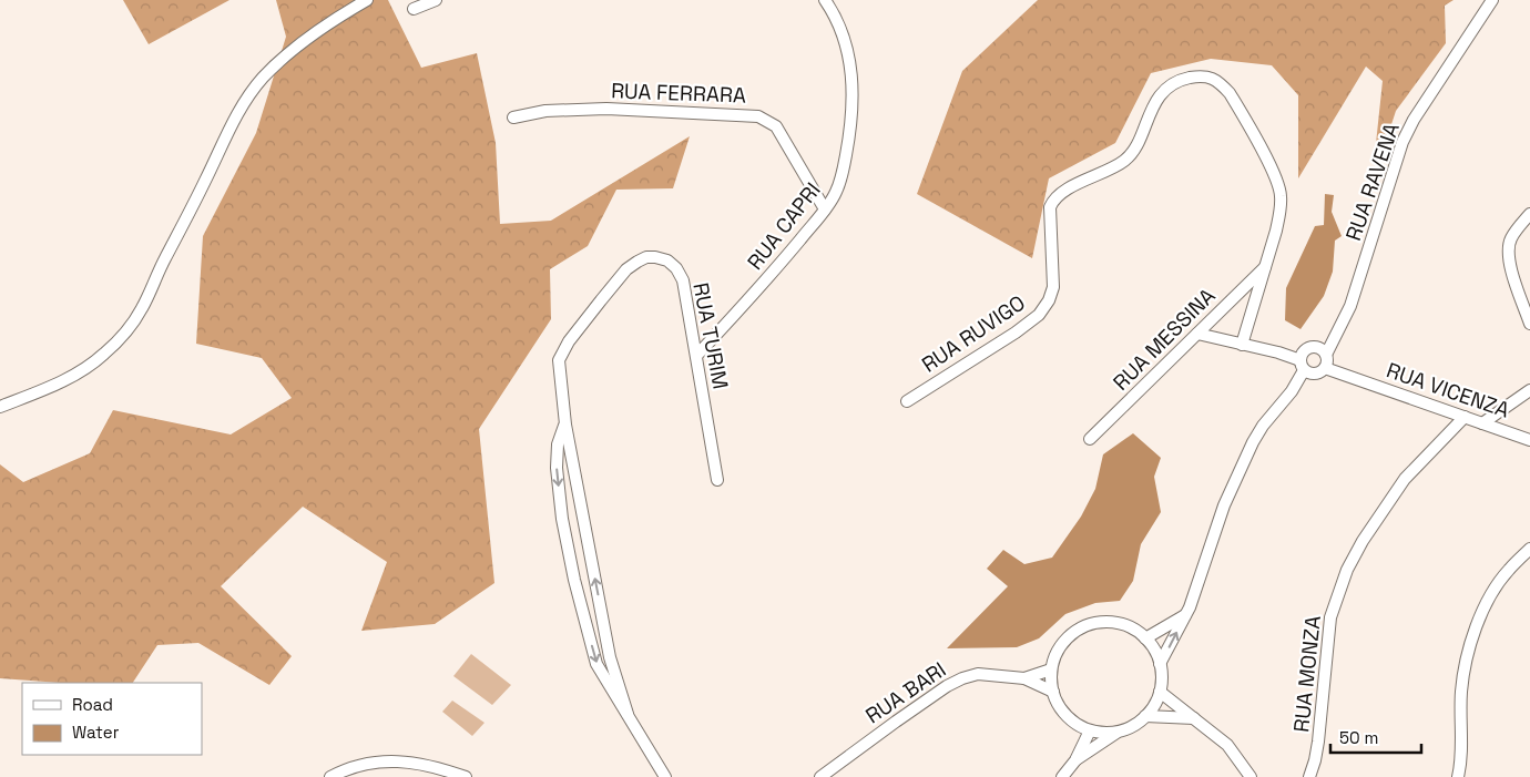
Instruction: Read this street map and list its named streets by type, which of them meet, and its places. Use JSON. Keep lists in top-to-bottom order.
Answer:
{
  "streets": {
    "street": [
      "RUA FERRARA",
      "RUA RAVENA",
      "RUA CAPRI",
      "RUA RUVIGO",
      "RUA TURIM",
      "RUA MESSINA",
      "RUA VICENZA",
      "RUA MONZA",
      "RUA BARI"
    ]
  },
  "crossings": [
    ["RUA FERRARA", "RUA CAPRI"],
    ["RUA RAVENA", "RUA VICENZA"],
    ["RUA CAPRI", "RUA TURIM"],
    ["RUA RUVIGO", "RUA MESSINA"],
    ["RUA VICENZA", "RUA MONZA"]
  ],
  "legend": ["Road", "Water"],
  "scale_bar": "50 m"
}
